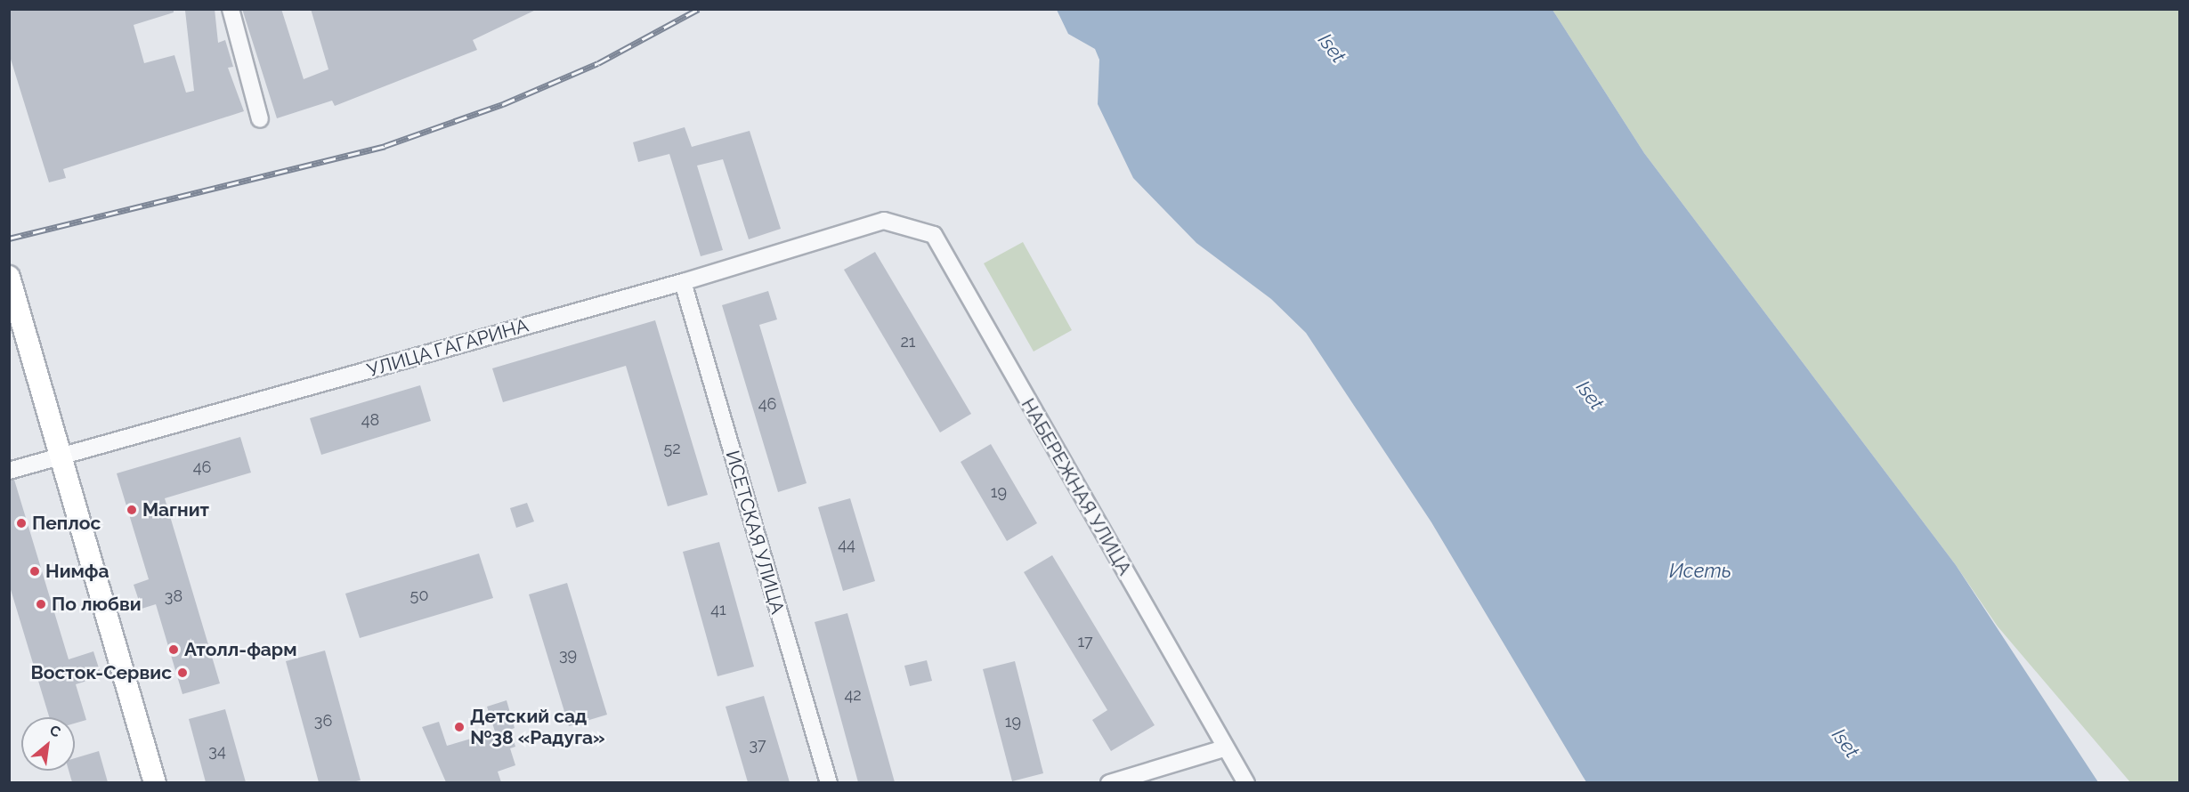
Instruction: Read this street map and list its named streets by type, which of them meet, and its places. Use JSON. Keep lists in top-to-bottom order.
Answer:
{
  "streets": {
    "street": ["УЛИЦА ГАГАРИНА", "НАБЕРЕЖНАЯ УЛИЦА", "ИСЕТСКАЯ УЛИЦА"]
  },
  "crossings": [
    ["УЛИЦА ГАГАРИНА", "НАБЕРЕЖНАЯ УЛИЦА"],
    ["УЛИЦА ГАГАРИНА", "ИСЕТСКАЯ УЛИЦА"]
  ],
  "water": ["Iset", "Исеть"],
  "places": [
    "Магнит",
    "Пеплос",
    "Нимфа",
    "По любви",
    "Атолл-фарм",
    "Восток-Сервис",
    "Детский сад №38 «Радуга»"
  ],
  "house_numbers": [
    "21",
    "46",
    "48",
    "52",
    "46",
    "19",
    "44",
    "50",
    "38",
    "41",
    "17",
    "39",
    "42",
    "36",
    "19",
    "37",
    "34"
  ],
  "north": "top right"
}
